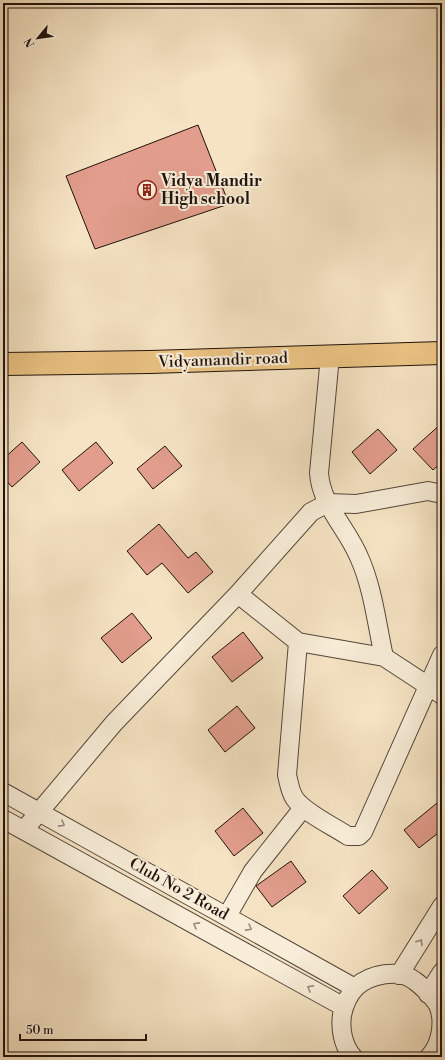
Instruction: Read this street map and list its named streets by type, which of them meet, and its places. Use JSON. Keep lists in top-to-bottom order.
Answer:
{
  "streets": {
    "main road": ["Vidyamandir road"],
    "street": ["Club No 2 Road"]
  },
  "places": {
    "building": ["Vidya Mandir High school"]
  },
  "scale_bar": "50 m",
  "north": "bottom left"
}
